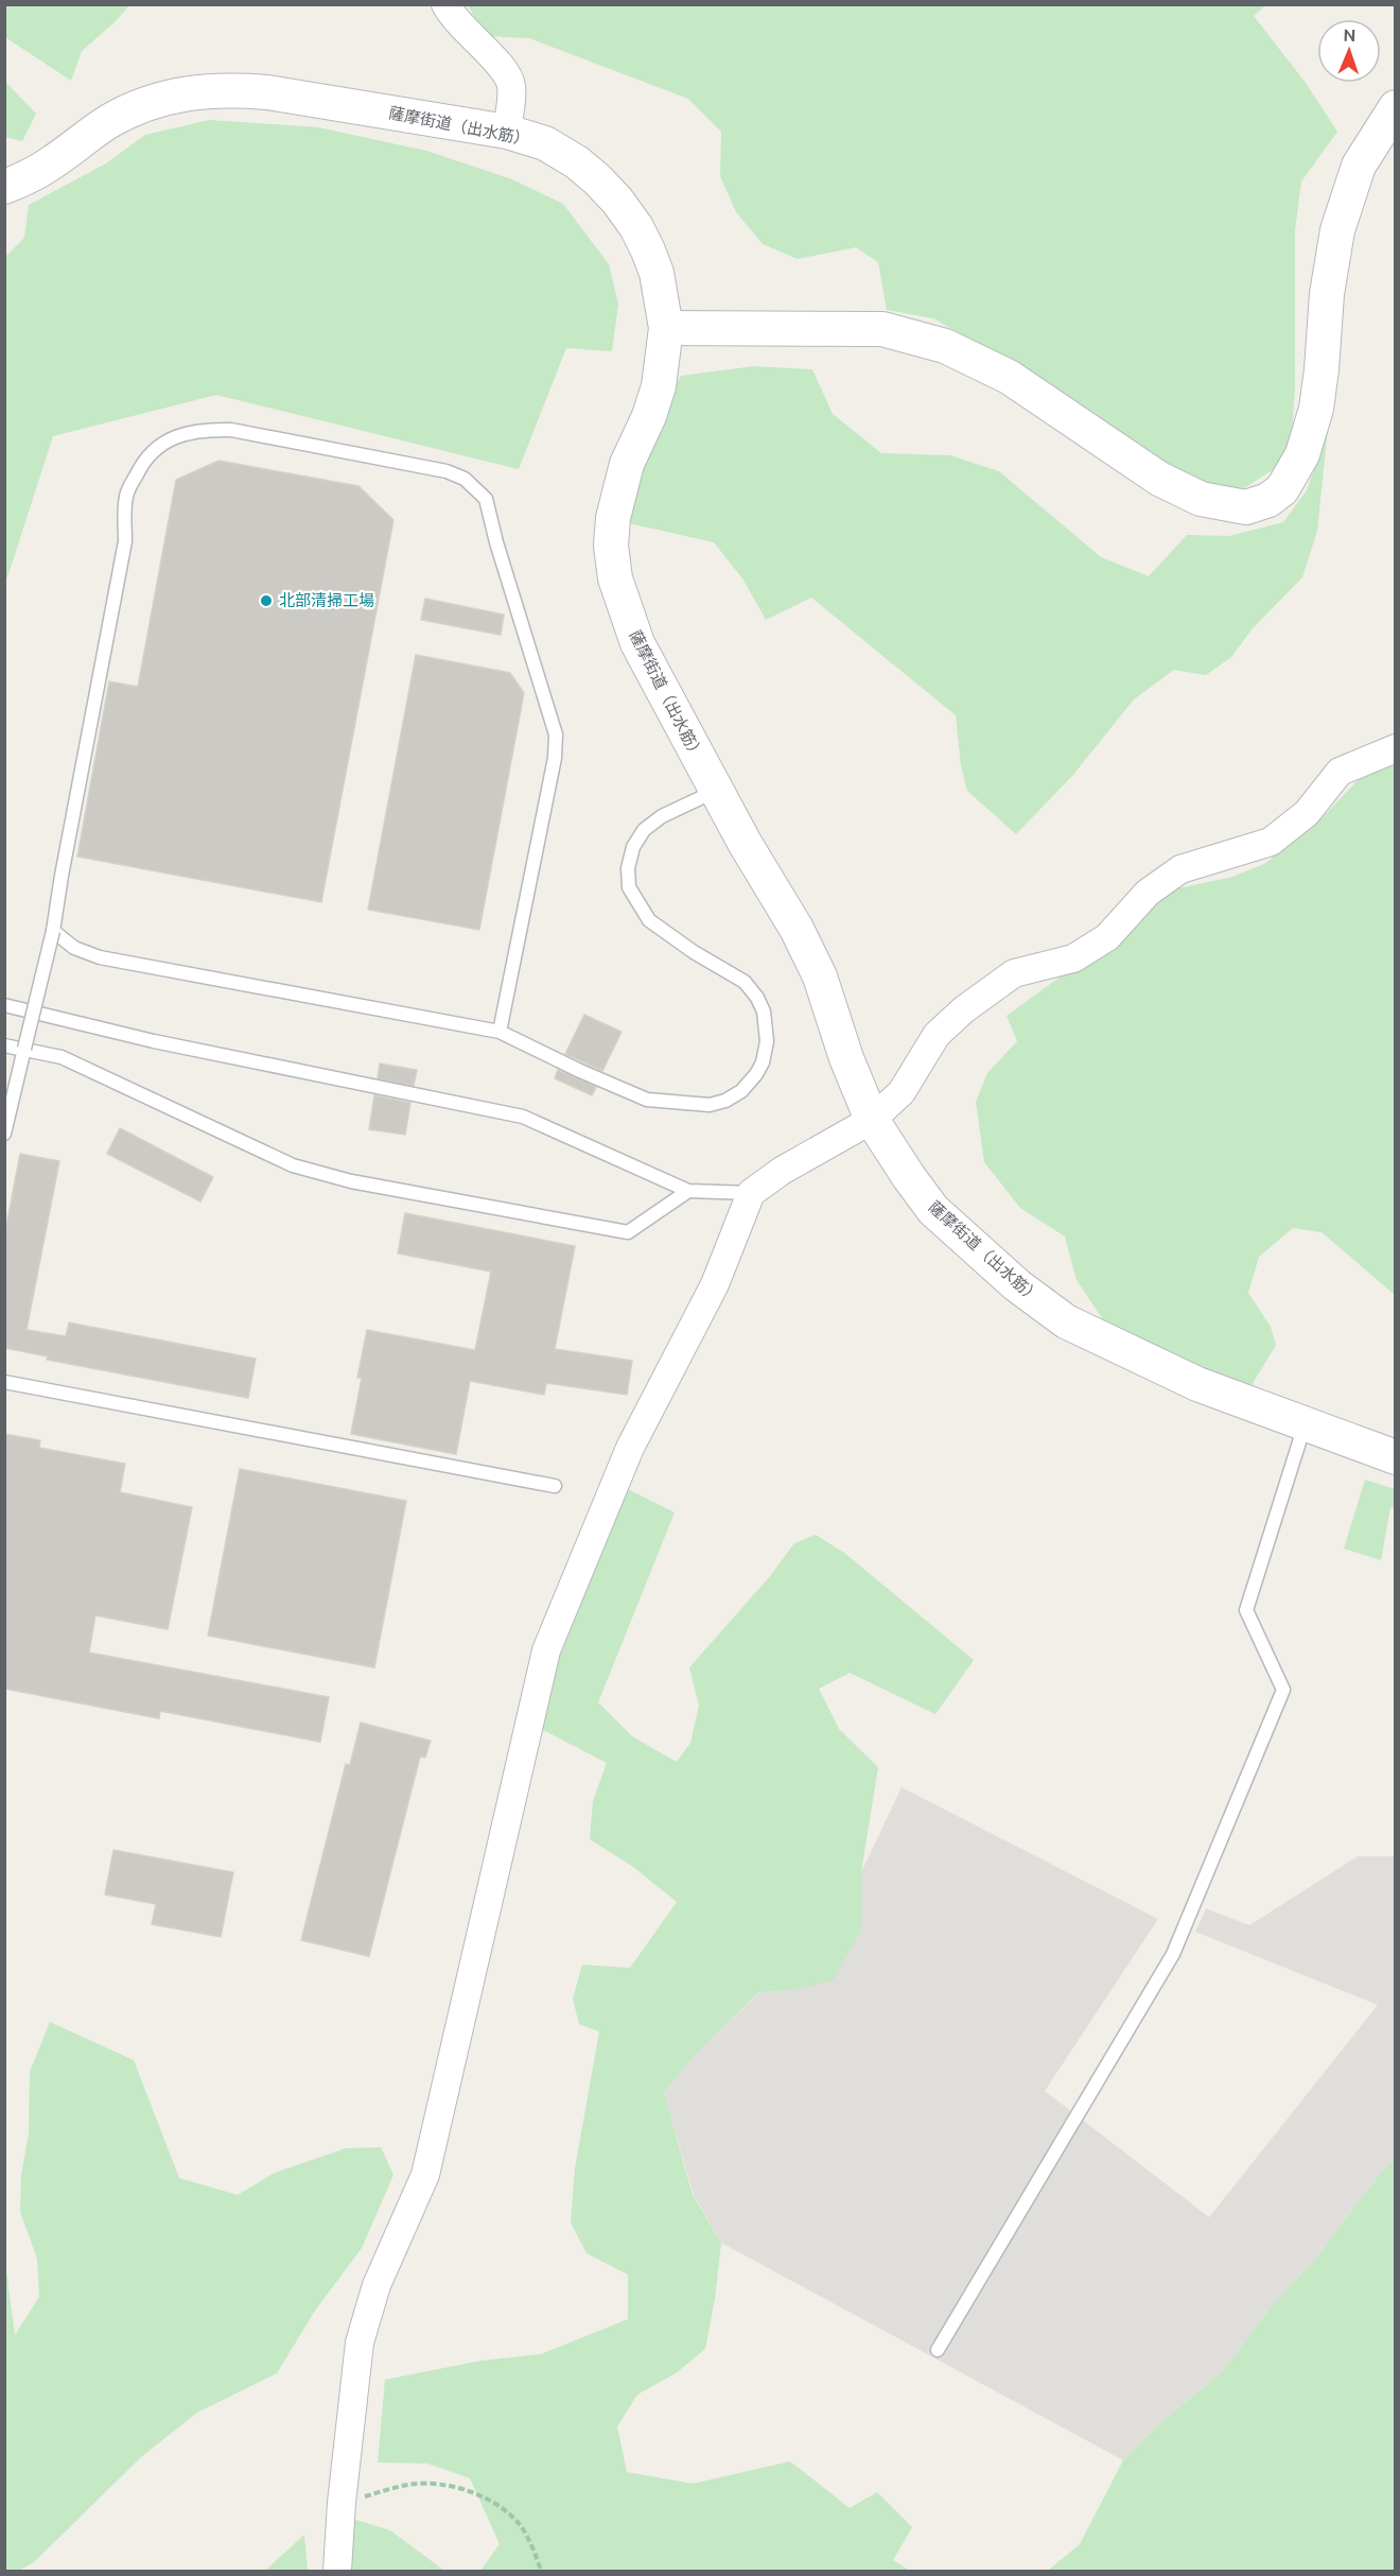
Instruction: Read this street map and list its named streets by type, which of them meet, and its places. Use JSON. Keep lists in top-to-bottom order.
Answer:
{
  "streets": {
    "street": ["薩摩街道（出水筋）"]
  },
  "places": ["北部清掃工場"],
  "north": "top"
}
